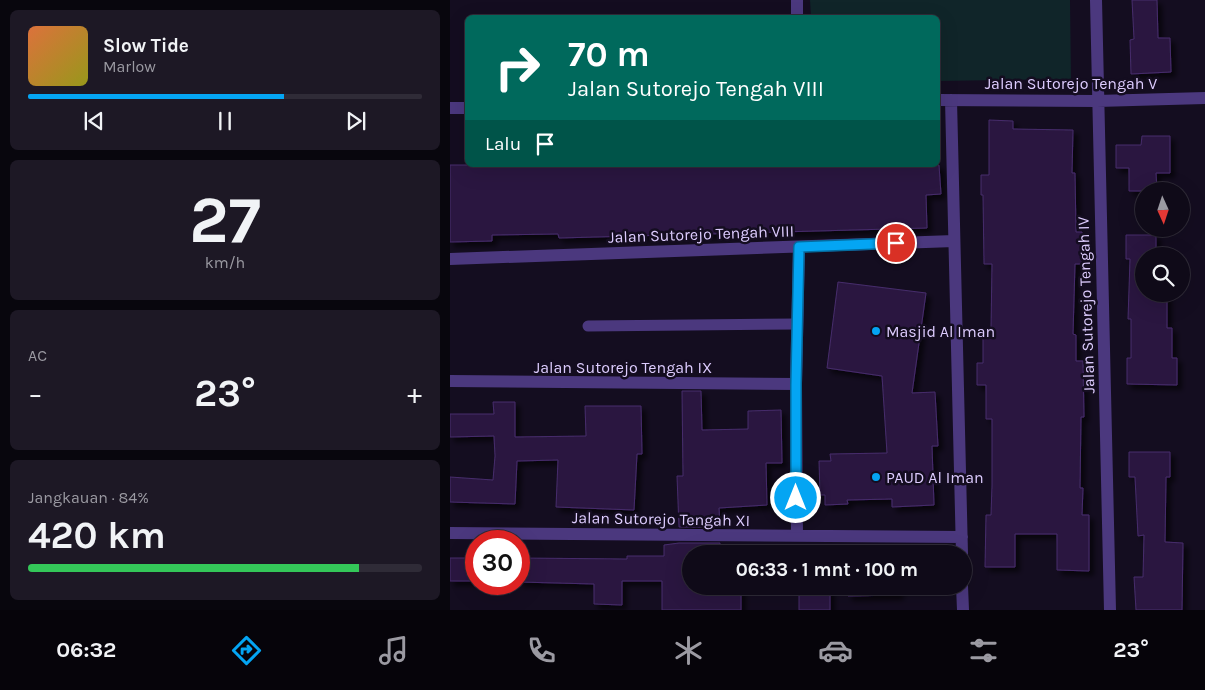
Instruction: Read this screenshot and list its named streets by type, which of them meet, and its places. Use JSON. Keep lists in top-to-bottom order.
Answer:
{
  "streets": {
    "street": [
      "Jalan Sutorejo Tengah V",
      "Jalan Sutorejo Tengah VIII",
      "Jalan Sutorejo Tengah IV",
      "Jalan Sutorejo Tengah IX",
      "Jalan Sutorejo Tengah XI"
    ]
  },
  "crossings": [
    ["Jalan Sutorejo Tengah V", "Jalan Sutorejo Tengah IV"]
  ],
  "places": ["Masjid Al Iman", "PAUD Al Iman"],
  "north": "bottom",
  "page": {
    "turn": ["70 m", "Jalan Sutorejo Tengah VIII"],
    "song": ["Slow Tide", "Marlow"],
    "then": "Lalu",
    "tile": [
      ["27", "km/h"],
      "AC",
      ["Jangkauan · 84%", "420 km"]
    ],
    "heat": ["−", "23°", "+"],
    "limit": "30",
    "trip": "06:33 · 1 mnt · 100 m",
    "tabs": ["06:32", "23°"]
  }
}
